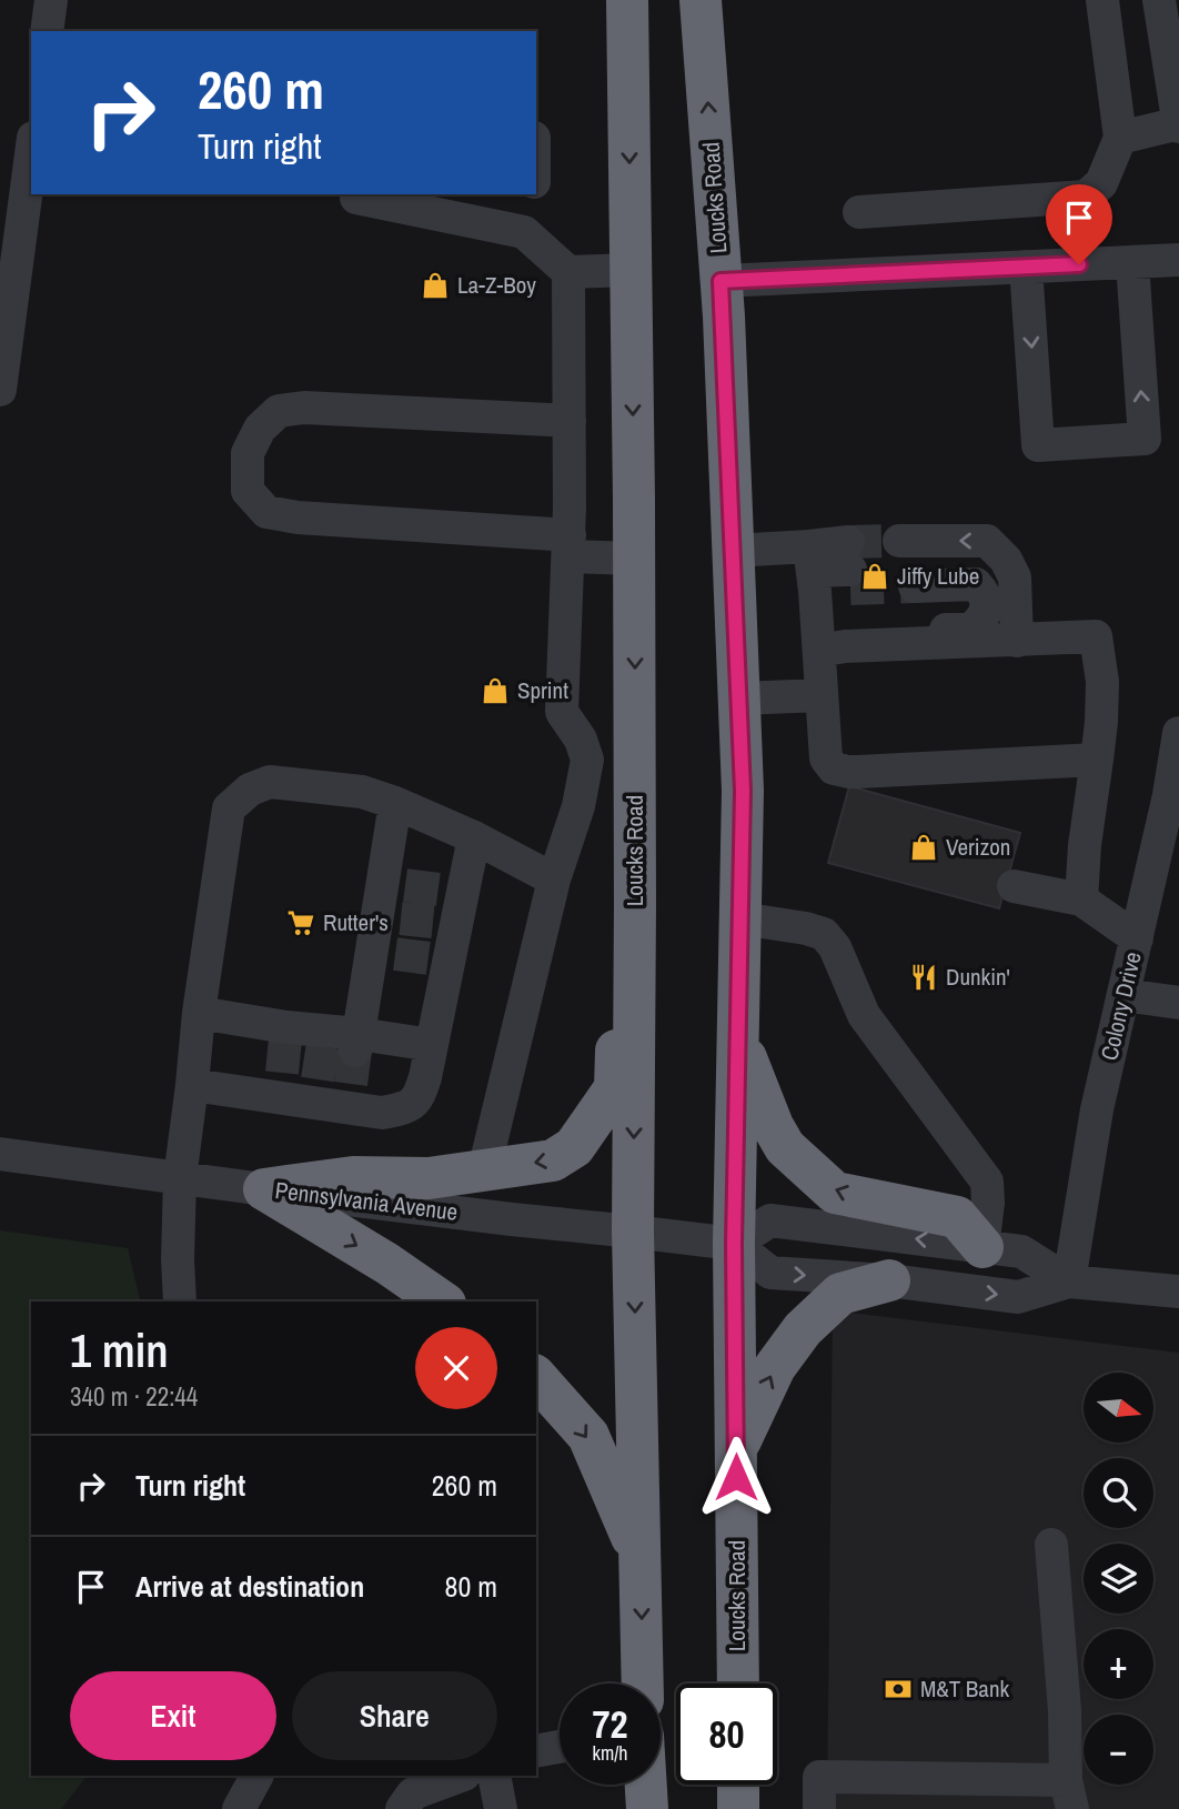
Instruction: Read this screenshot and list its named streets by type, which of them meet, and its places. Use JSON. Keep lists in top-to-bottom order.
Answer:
{
  "streets": {
    "highway": ["Loucks Road"],
    "street": ["Colony Drive", "Pennsylvania Avenue"]
  },
  "crossings": [
    ["Loucks Road", "Pennsylvania Avenue"]
  ],
  "places": {
    "shop": [
      "La-Z-Boy",
      "Jiffy Lube",
      "Sprint",
      "Verizon"
    ],
    "supermarket": ["Rutter's"],
    "restaurant": ["Dunkin'"],
    "bank": ["M&T Bank"]
  },
  "north": "right",
  "page": {
    "turn": ["260 m", "Turn right"],
    "heading": ["1 min", "340 m · 22:44"],
    "map_buttons": ["+", "−"],
    "list": [
      {
        "name": "Turn right",
        "value": "260 m"
      },
      {
        "name": "Arrive at destination",
        "value": "80 m"
      }
    ],
    "buttons": ["Exit", "Share"],
    "speed": "72 km/h",
    "limit": "80"
  }
}
